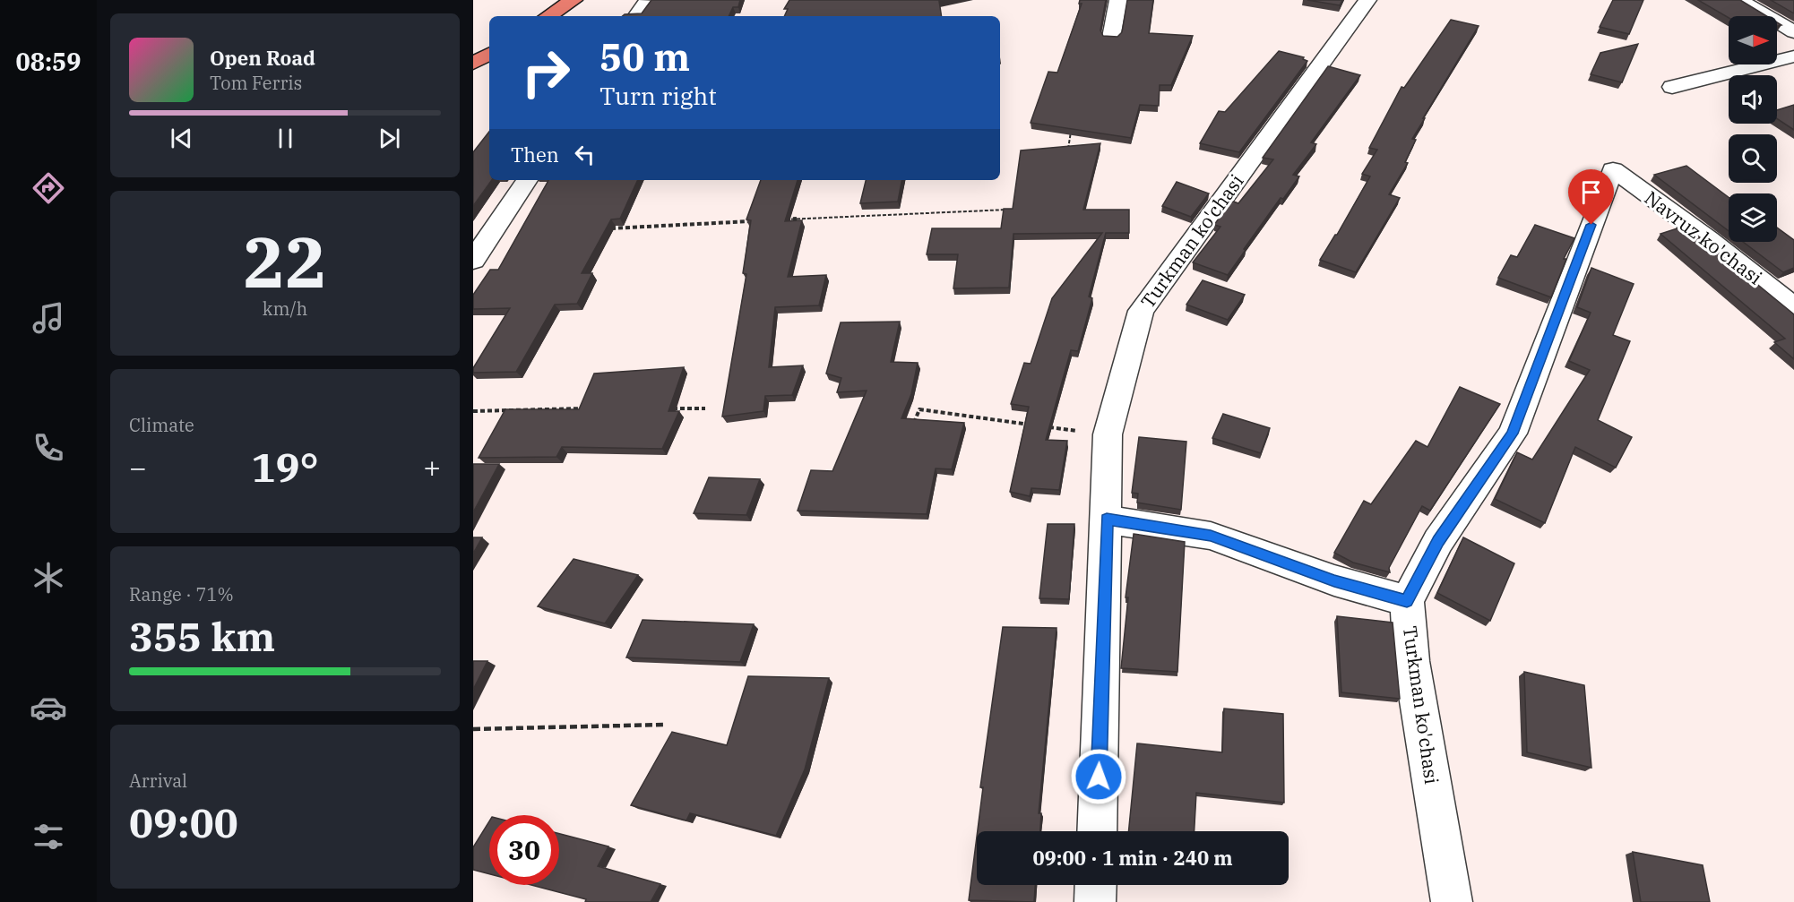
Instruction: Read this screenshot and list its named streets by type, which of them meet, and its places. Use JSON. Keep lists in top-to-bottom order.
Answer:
{
  "streets": {
    "street": ["Navruz ko'chasi", "Turkman ko'chasi"]
  },
  "crossings": [
    ["Navruz ko'chasi", "Turkman ko'chasi"]
  ],
  "north": "right",
  "page": {
    "tabs": "08:59",
    "turn": ["50 m", "Turn right"],
    "song": ["Open Road", "Tom Ferris"],
    "then": "Then",
    "tile": [
      ["22", "km/h"],
      "Climate",
      ["Range · 71%", "355 km"],
      ["Arrival", "09:00"]
    ],
    "heat": ["−", "19°", "+"],
    "limit": "30",
    "trip": "09:00 · 1 min · 240 m"
  }
}
